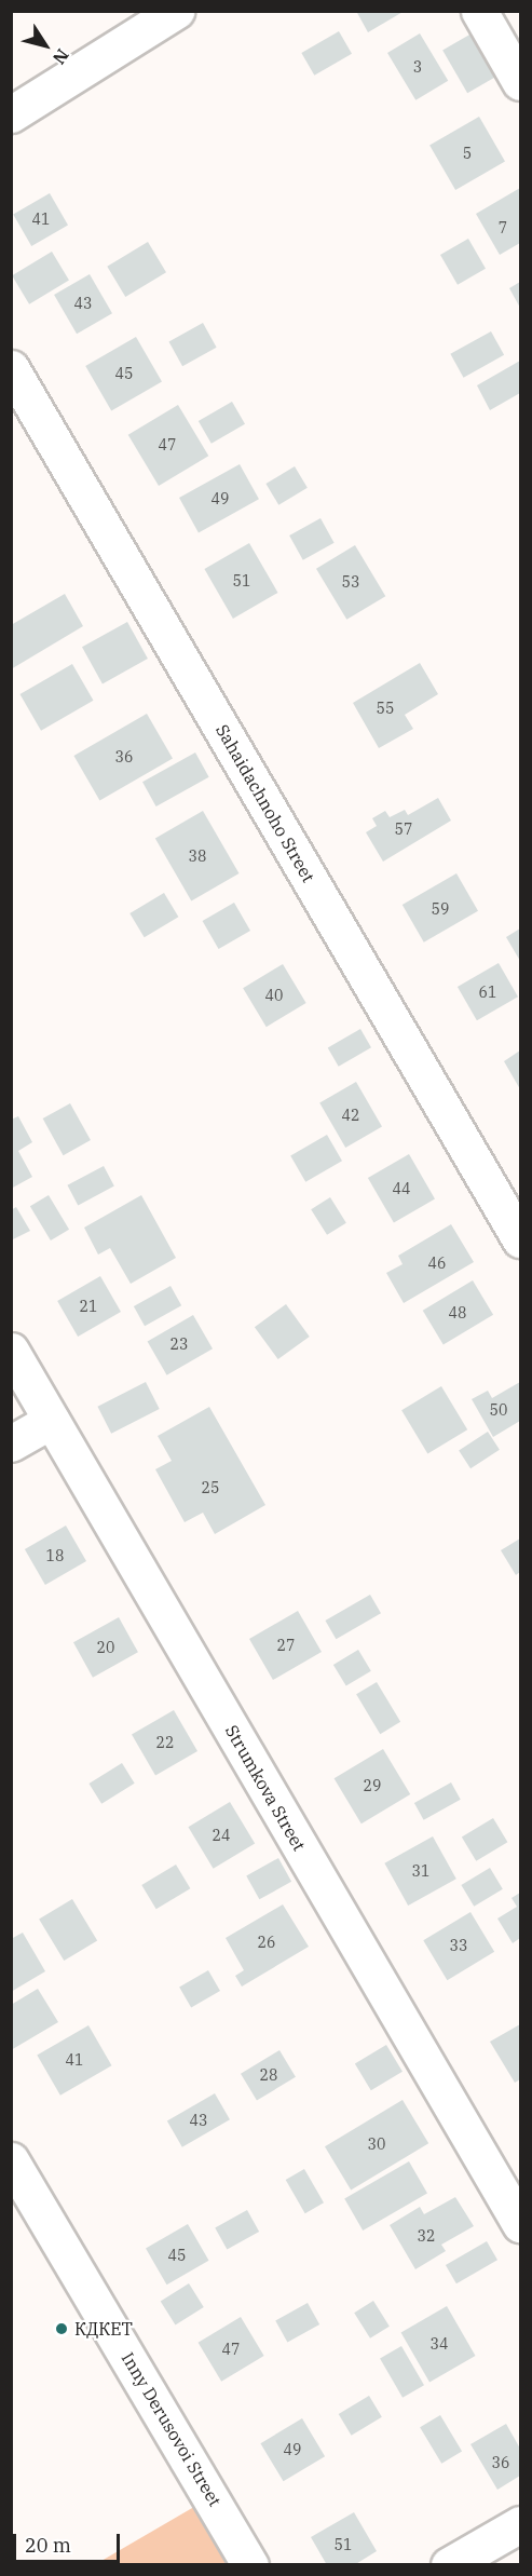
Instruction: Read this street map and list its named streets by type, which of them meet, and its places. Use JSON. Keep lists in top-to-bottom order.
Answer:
{
  "streets": {
    "street": ["Sahaidachnoho Street", "Strumkova Street", "Inny Derusovoi Street"]
  },
  "places": ["КДКЕТ"],
  "house_numbers": [
    "3",
    "5",
    "41",
    "7",
    "43",
    "45",
    "47",
    "49",
    "51",
    "53",
    "55",
    "36",
    "57",
    "38",
    "59",
    "61",
    "40",
    "42",
    "44",
    "46",
    "21",
    "48",
    "23",
    "50",
    "25",
    "18",
    "27",
    "20",
    "22",
    "29",
    "24",
    "31",
    "26",
    "33",
    "41",
    "28",
    "43",
    "30",
    "32",
    "45",
    "34",
    "47",
    "49",
    "36",
    "51"
  ],
  "scale_bar": "20 m",
  "north": "bottom right"
}
